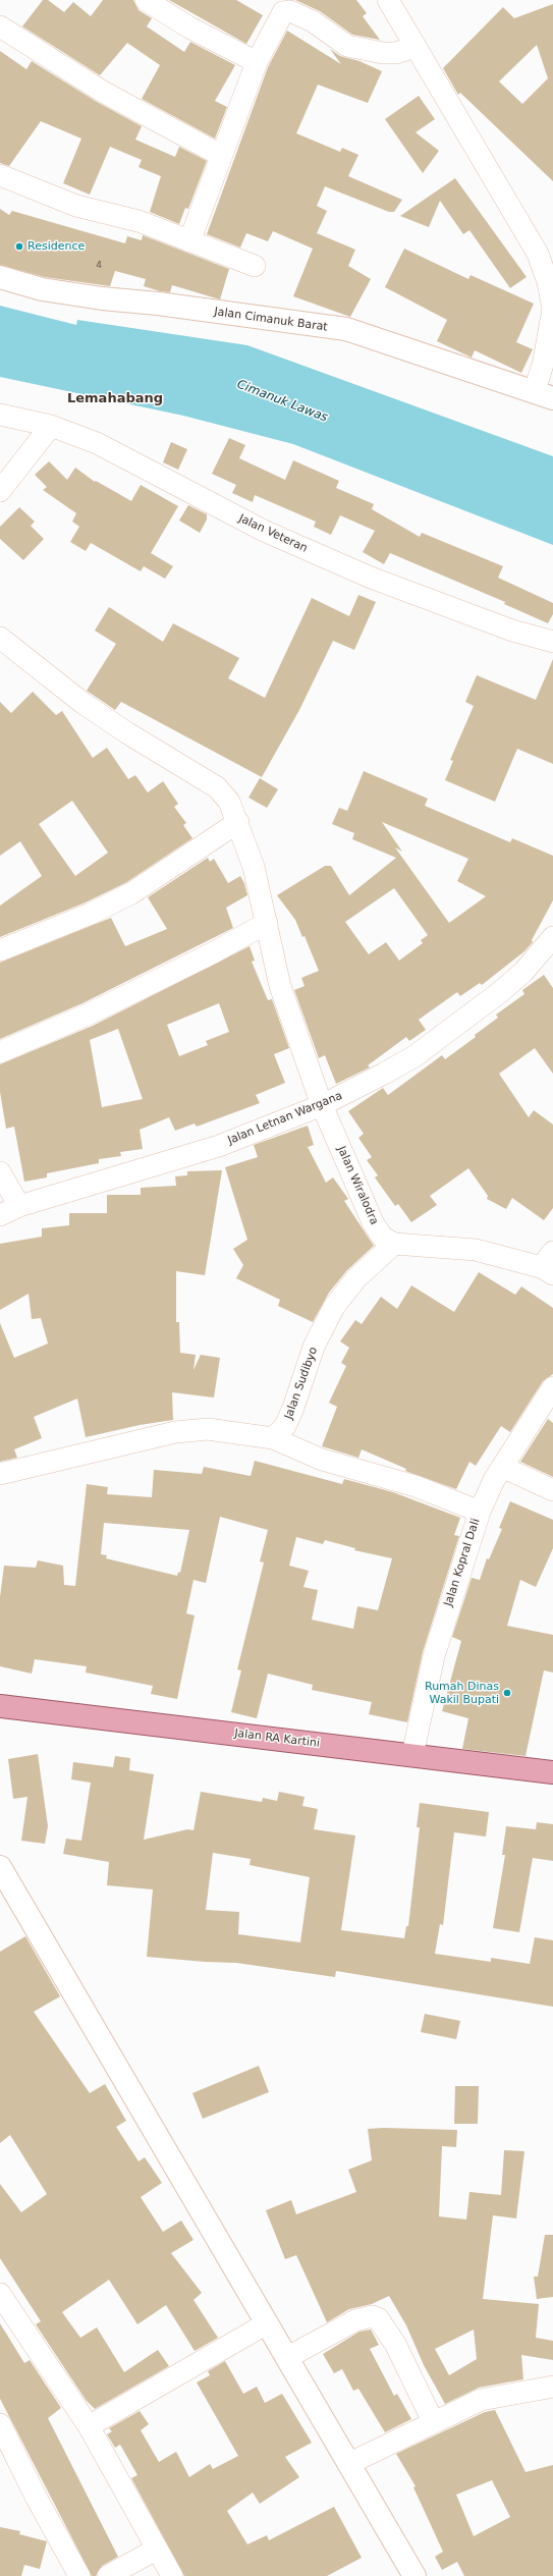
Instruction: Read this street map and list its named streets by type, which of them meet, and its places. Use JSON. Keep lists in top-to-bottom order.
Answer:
{
  "streets": {
    "main road": ["Jalan RA Kartini"],
    "street": [
      "Jalan Cimanuk Barat",
      "Jalan Veteran",
      "Jalan Letnan Wargana",
      "Jalan Wiralodra",
      "Jalan Sudibyo",
      "Jalan Kopral Dali"
    ]
  },
  "crossings": [
    ["Jalan Letnan Wargana", "Jalan Wiralodra"],
    ["Jalan Wiralodra", "Jalan Sudibyo"],
    ["Jalan Kopral Dali", "Jalan RA Kartini"]
  ],
  "districts": ["Lemahabang"],
  "water": ["Cimanuk Lawas"],
  "places": ["Residence", "Rumah Dinas Wakil Bupati"],
  "house_numbers": ["4"]
}
